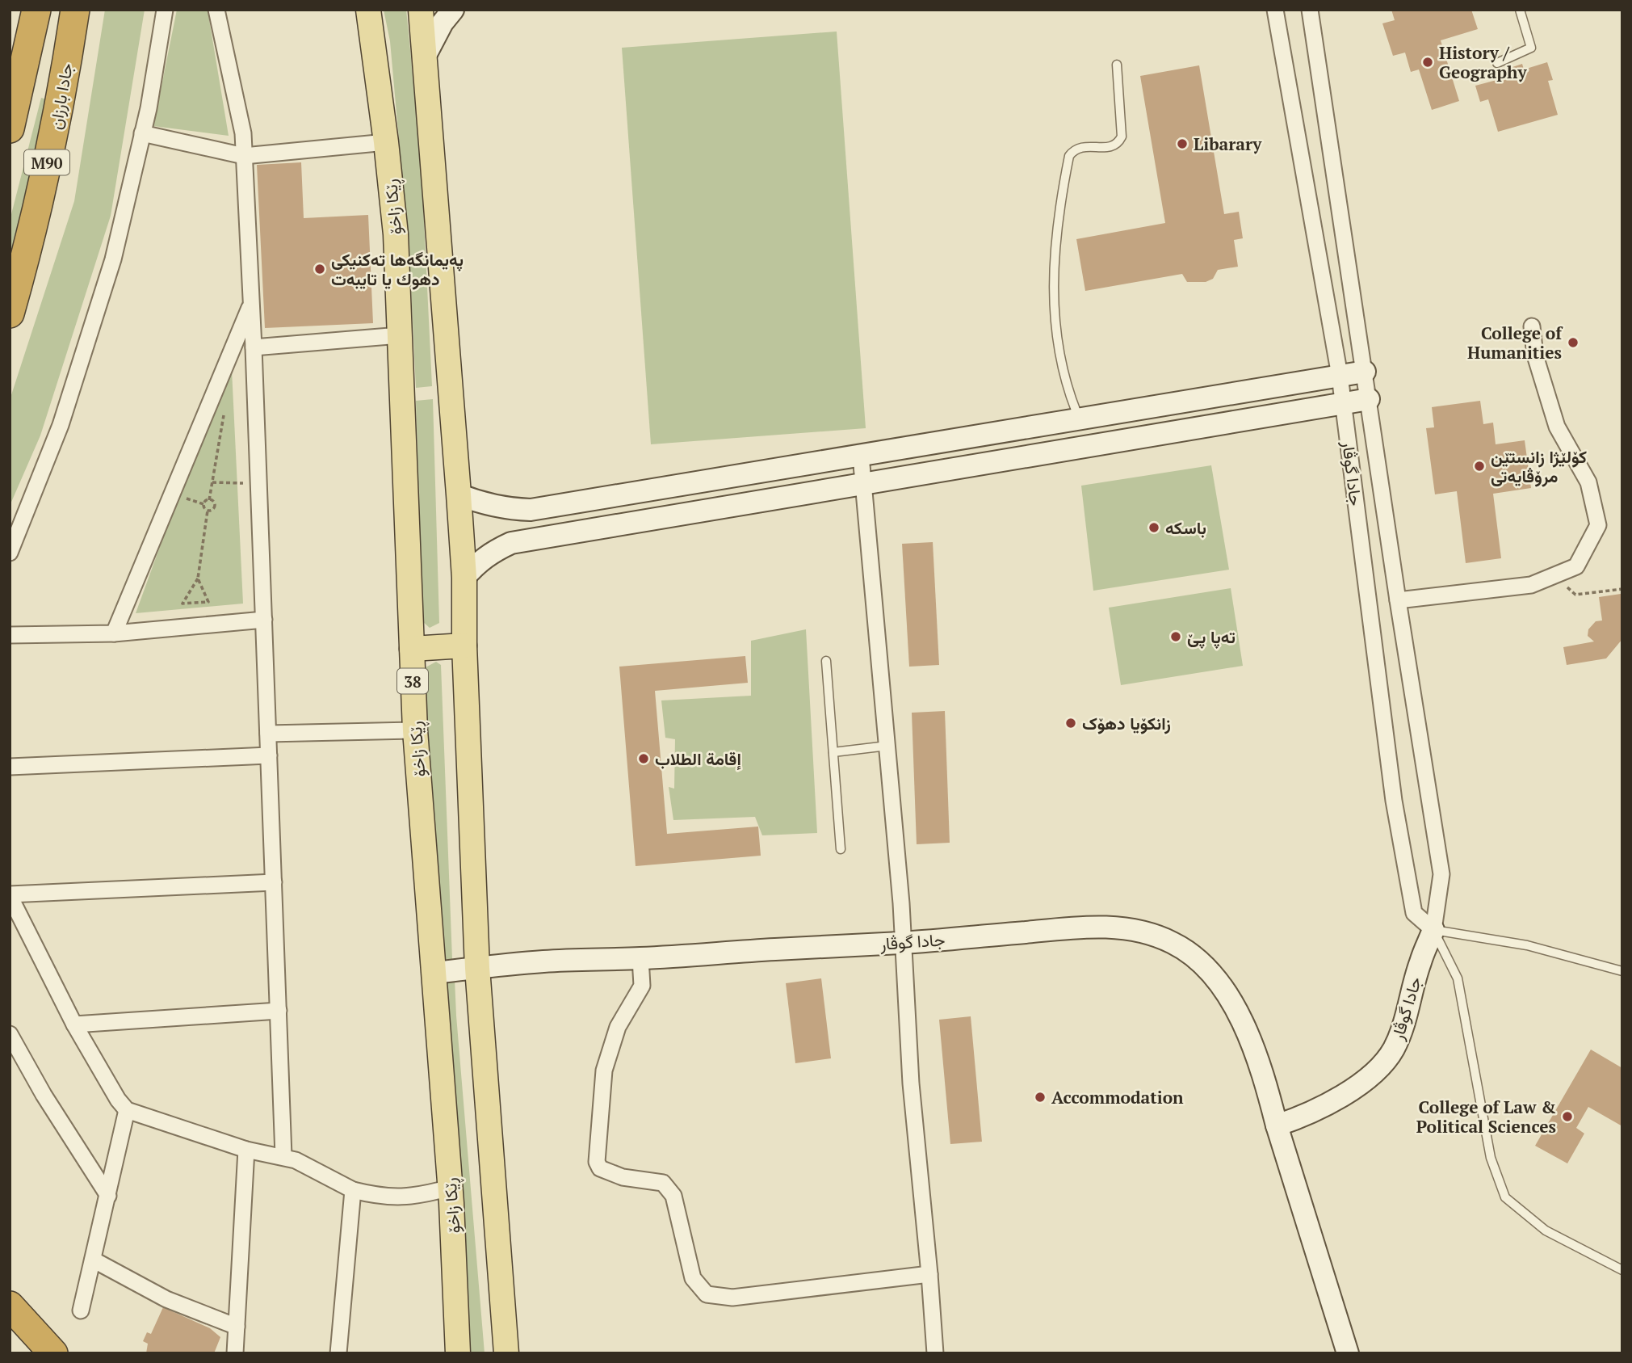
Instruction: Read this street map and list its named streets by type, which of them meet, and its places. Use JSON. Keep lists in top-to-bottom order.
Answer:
{
  "streets": {
    "highway": ["جادا بارزان", "M90"],
    "main road": ["ڕێکا زاخۆ", "38"],
    "street": ["جادا گوڤار"]
  },
  "crossings": [
    ["ڕێکا زاخۆ", "جادا گوڤار"]
  ],
  "places": [
    "History / Geography",
    "Libarary",
    "پەیمانگەها تەکنیکی دهوك یا تایبەت",
    "College of Humanities",
    "كۆلێژا زانستێن مرۆڤایەتی",
    "باسکە",
    "تەپا پێ",
    "زانکۆیا دهۆک",
    "إقامة الطلاب",
    "Accommodation",
    "College of Law & Political Sciences"
  ]
}
